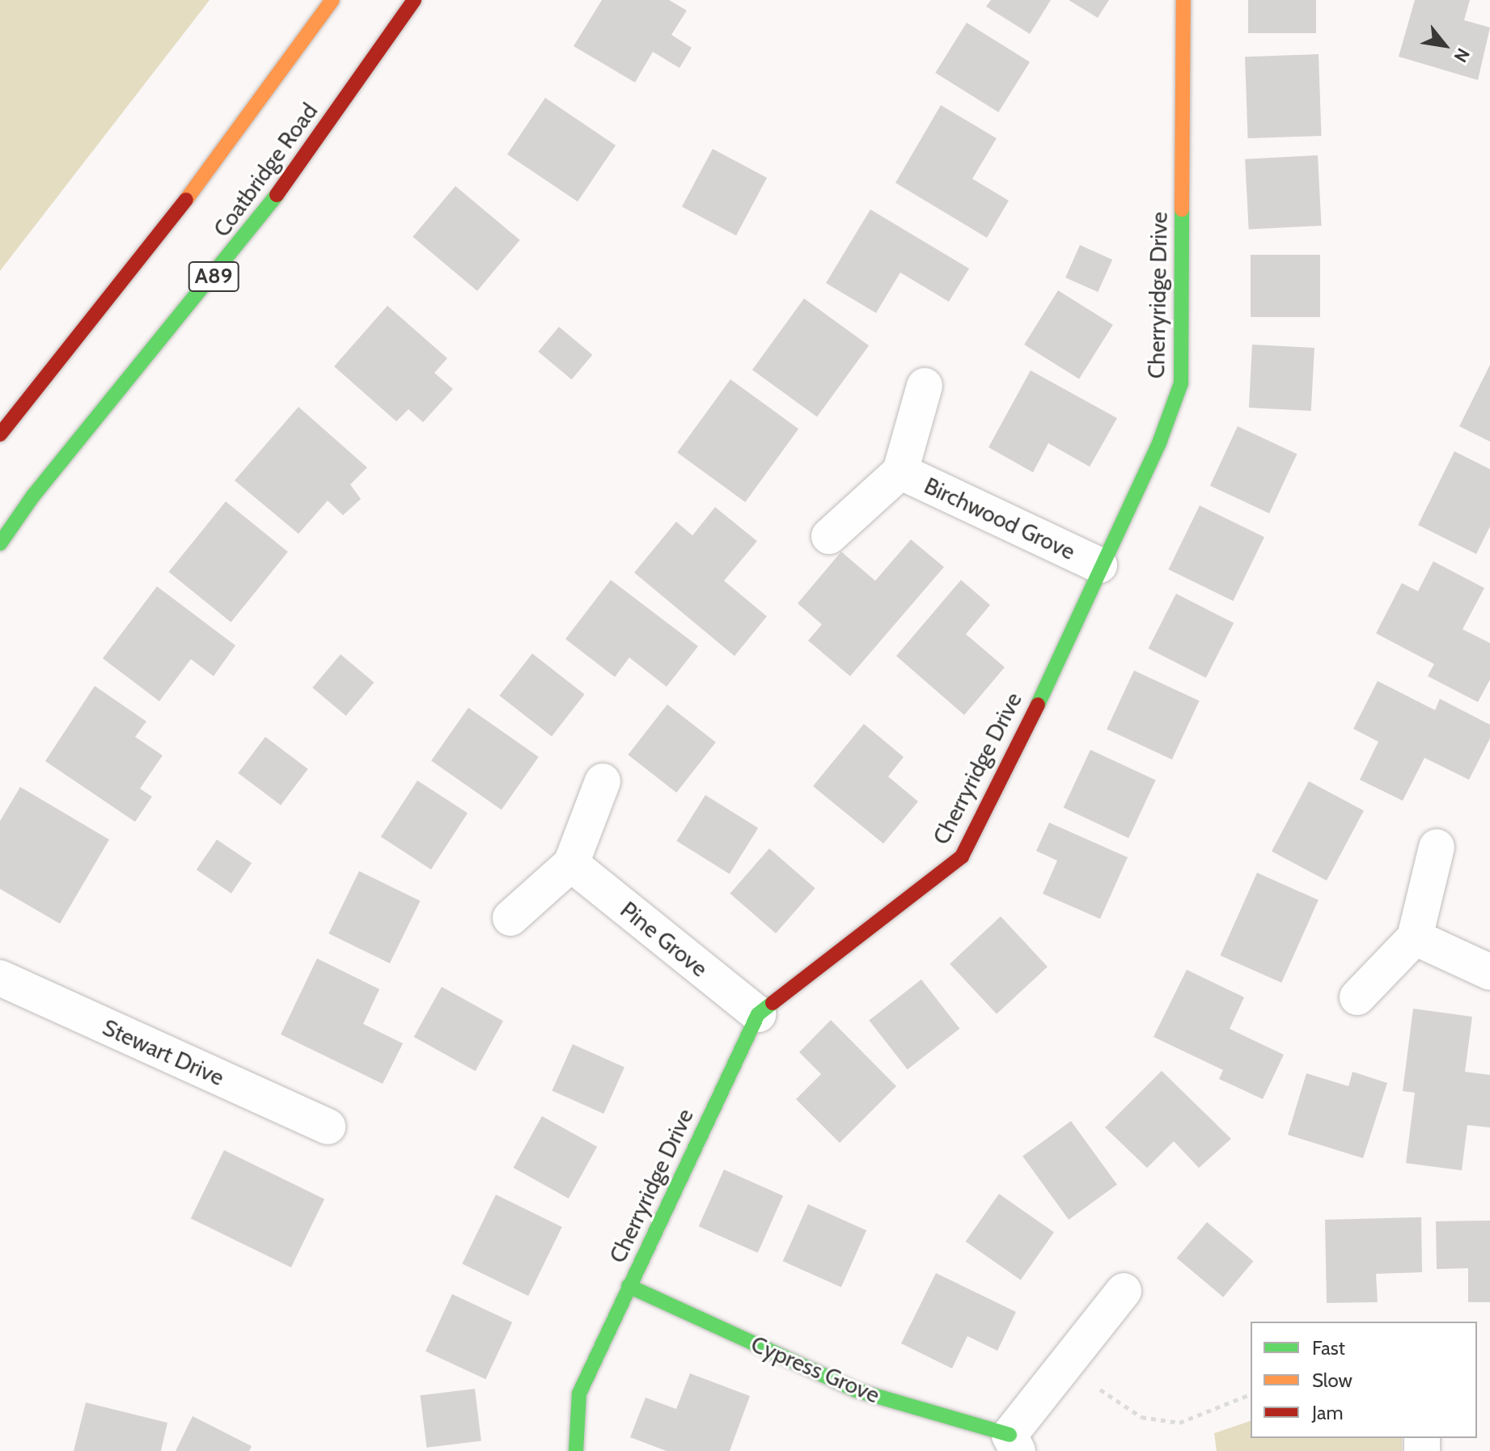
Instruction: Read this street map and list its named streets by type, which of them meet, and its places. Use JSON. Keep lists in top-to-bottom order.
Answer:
{
  "streets": {
    "street": [
      "Coatbridge Road",
      "A89",
      "Cherryridge Drive",
      "Birchwood Grove",
      "Pine Grove",
      "Stewart Drive",
      "Cypress Grove"
    ]
  },
  "crossings": [
    ["Cherryridge Drive", "Birchwood Grove"],
    ["Cherryridge Drive", "Pine Grove"],
    ["Cherryridge Drive", "Cypress Grove"]
  ],
  "legend": ["Fast", "Slow", "Jam"],
  "north": "bottom right"
}
